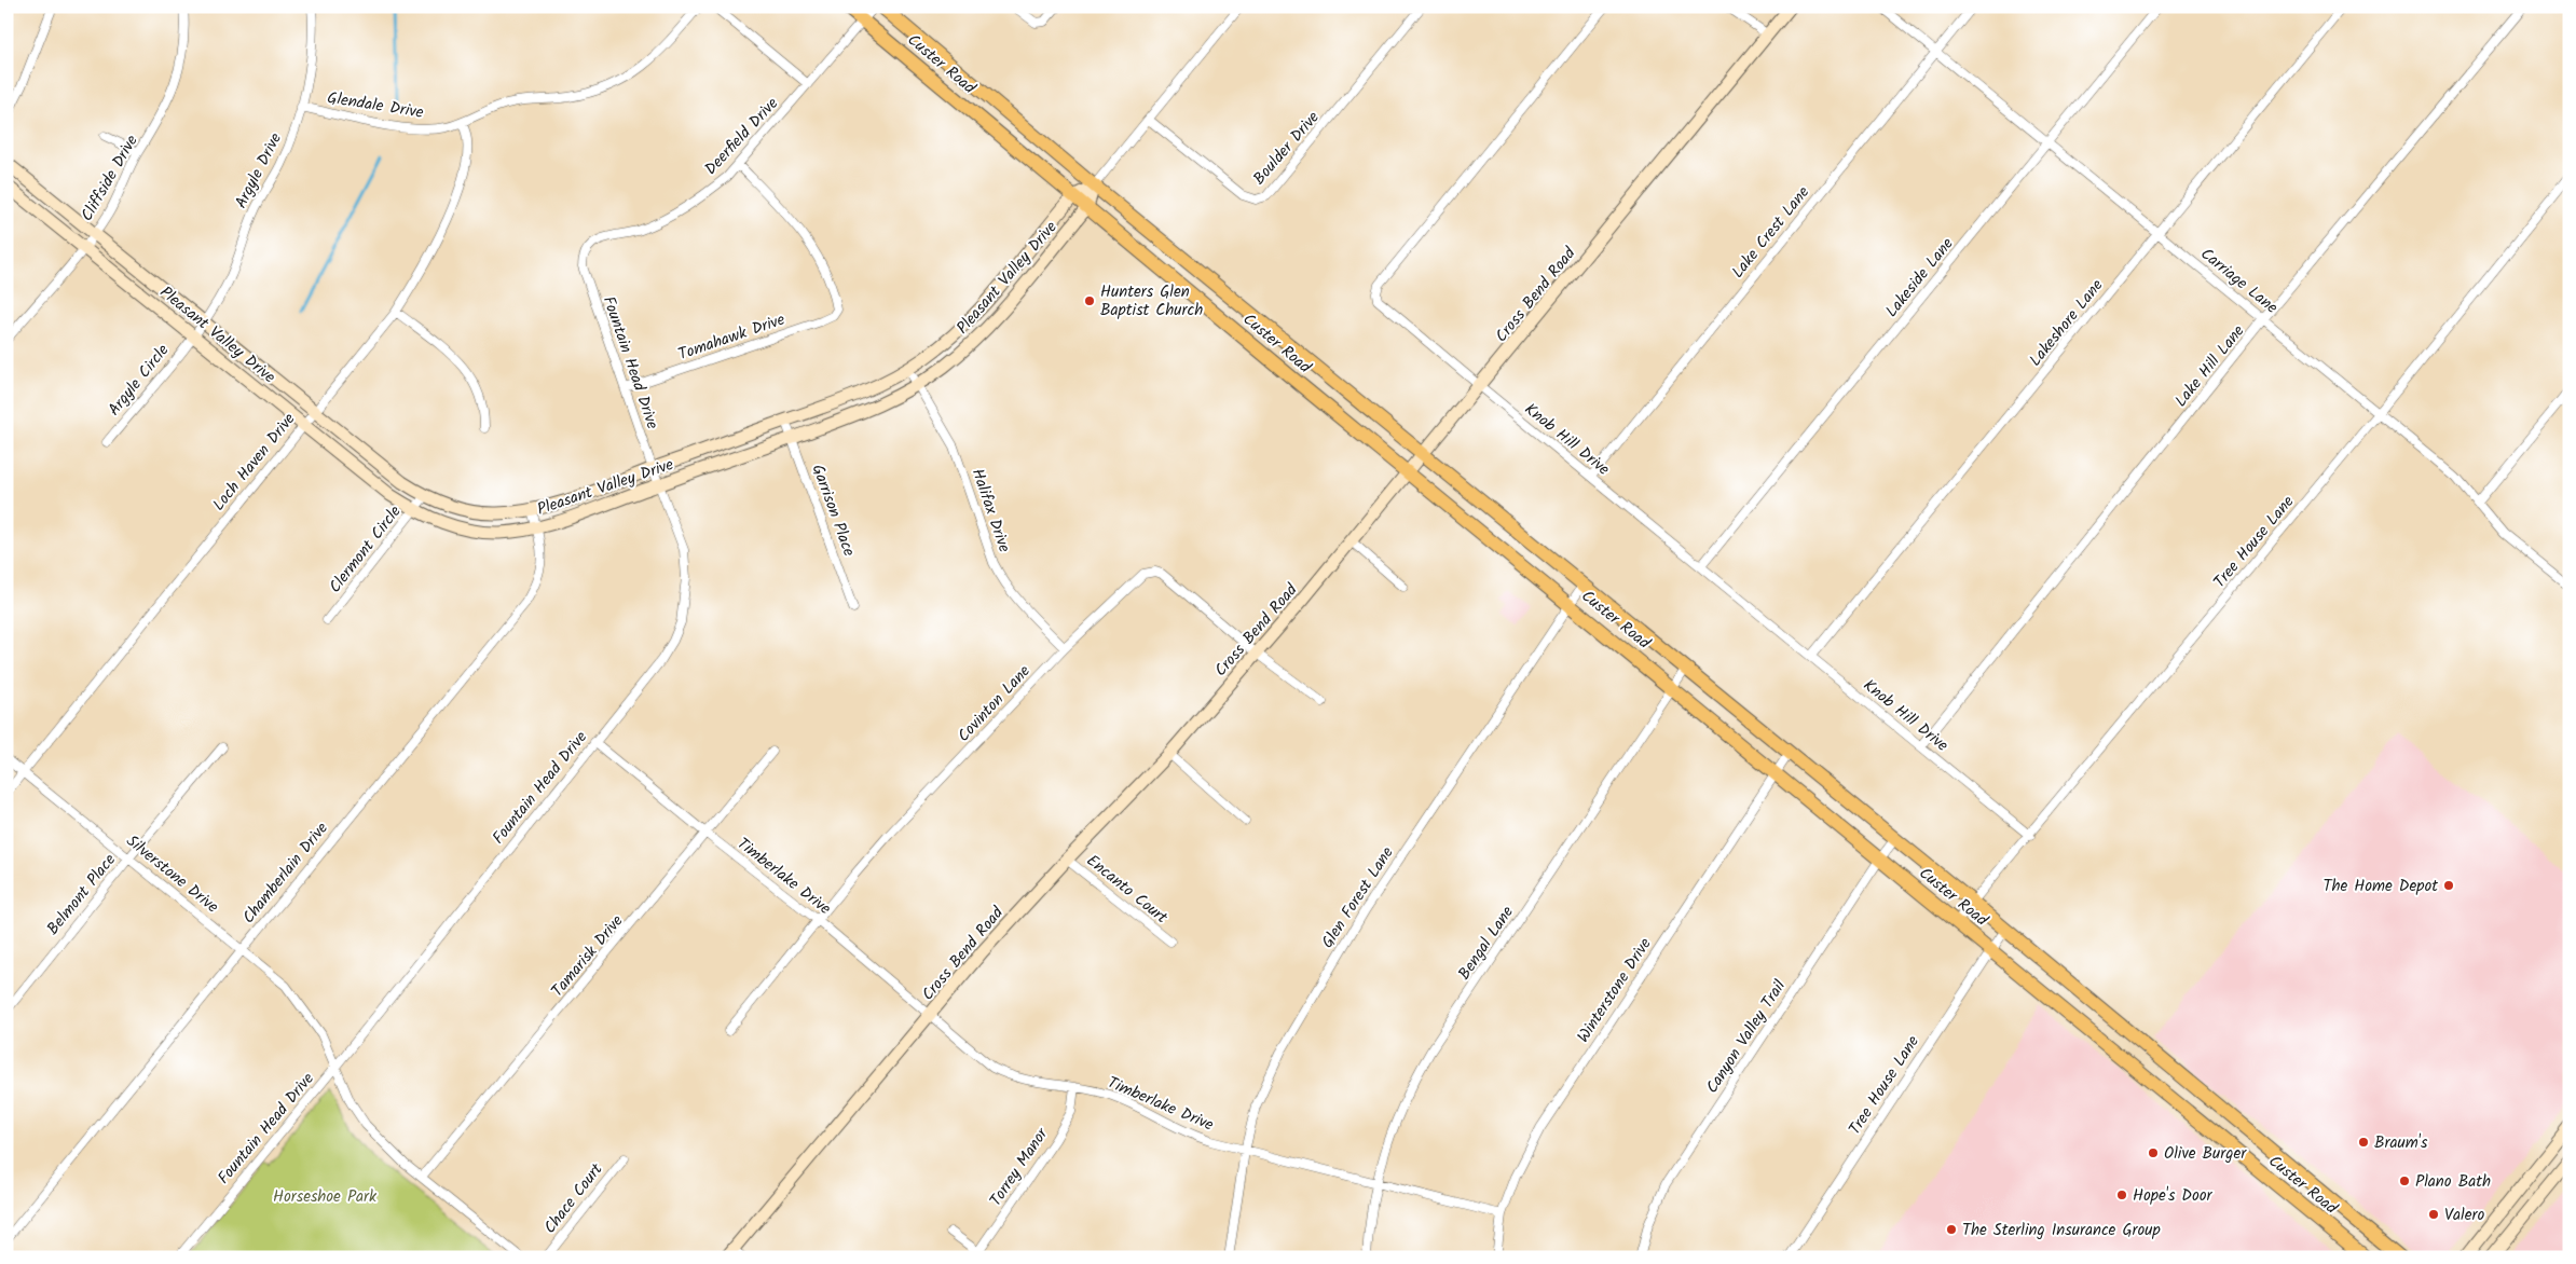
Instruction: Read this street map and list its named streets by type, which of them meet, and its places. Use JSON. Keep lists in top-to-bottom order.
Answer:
{
  "streets": {
    "main road": ["Custer Road"],
    "street": [
      "Glendale Drive",
      "Deerfield Drive",
      "Boulder Drive",
      "Argyle Drive",
      "Cliffside Drive",
      "Lake Crest Lane",
      "Pleasant Valley Drive",
      "Lakeside Lane",
      "Carriage Lane",
      "Cross Bend Road",
      "Lakeshore Lane",
      "Tomahawk Drive",
      "Fountain Head Drive",
      "Lake Hill Lane",
      "Argyle Circle",
      "Knob Hill Drive",
      "Loch Haven Drive",
      "Garrison Place",
      "Halifax Drive",
      "Tree House Lane",
      "Clermont Circle",
      "Covinton Lane",
      "Chamberlain Drive",
      "Silverstone Drive",
      "Timberlake Drive",
      "Encanto Court",
      "Belmont Place",
      "Glen Forest Lane",
      "Bengal Lane",
      "Tamarisk Drive",
      "Winterstone Drive",
      "Canyon Valley Trail",
      "Torrey Manor",
      "Chace Court"
    ]
  },
  "crossings": [
    ["Custer Road", "Deerfield Drive"],
    ["Custer Road", "Pleasant Valley Drive"],
    ["Custer Road", "Cross Bend Road"],
    ["Custer Road", "Tree House Lane"],
    ["Custer Road", "Glen Forest Lane"],
    ["Custer Road", "Bengal Lane"],
    ["Custer Road", "Winterstone Drive"],
    ["Custer Road", "Canyon Valley Trail"],
    ["Glendale Drive", "Argyle Drive"],
    ["Glendale Drive", "Loch Haven Drive"],
    ["Deerfield Drive", "Tomahawk Drive"],
    ["Deerfield Drive", "Fountain Head Drive"],
    ["Boulder Drive", "Pleasant Valley Drive"],
    ["Argyle Drive", "Pleasant Valley Drive"],
    ["Argyle Drive", "Argyle Circle"],
    ["Cliffside Drive", "Pleasant Valley Drive"],
    ["Lake Crest Lane", "Carriage Lane"],
    ["Lake Crest Lane", "Knob Hill Drive"],
    ["Pleasant Valley Drive", "Fountain Head Drive"],
    ["Pleasant Valley Drive", "Argyle Circle"],
    ["Pleasant Valley Drive", "Loch Haven Drive"],
    ["Pleasant Valley Drive", "Garrison Place"],
    ["Pleasant Valley Drive", "Halifax Drive"],
    ["Pleasant Valley Drive", "Clermont Circle"],
    ["Pleasant Valley Drive", "Chamberlain Drive"],
    ["Lakeside Lane", "Carriage Lane"],
    ["Lakeside Lane", "Knob Hill Drive"],
    ["Carriage Lane", "Lakeshore Lane"],
    ["Carriage Lane", "Lake Hill Lane"],
    ["Carriage Lane", "Tree House Lane"],
    ["Cross Bend Road", "Knob Hill Drive"],
    ["Cross Bend Road", "Covinton Lane"],
    ["Cross Bend Road", "Timberlake Drive"],
    ["Cross Bend Road", "Encanto Court"],
    ["Lakeshore Lane", "Knob Hill Drive"],
    ["Tomahawk Drive", "Fountain Head Drive"],
    ["Fountain Head Drive", "Silverstone Drive"],
    ["Fountain Head Drive", "Timberlake Drive"],
    ["Lake Hill Lane", "Knob Hill Drive"],
    ["Knob Hill Drive", "Tree House Lane"],
    ["Loch Haven Drive", "Silverstone Drive"],
    ["Halifax Drive", "Covinton Lane"],
    ["Covinton Lane", "Timberlake Drive"],
    ["Chamberlain Drive", "Silverstone Drive"],
    ["Silverstone Drive", "Belmont Place"],
    ["Silverstone Drive", "Tamarisk Drive"],
    ["Timberlake Drive", "Glen Forest Lane"],
    ["Timberlake Drive", "Bengal Lane"],
    ["Timberlake Drive", "Tamarisk Drive"],
    ["Timberlake Drive", "Winterstone Drive"],
    ["Timberlake Drive", "Torrey Manor"]
  ],
  "parks": ["Horseshoe Park"],
  "places": [
    "Hunters Glen Baptist Church",
    "The Home Depot",
    "Braum's",
    "Olive Burger",
    "Plano Bath",
    "Hope's Door",
    "Valero",
    "The Sterling Insurance Group"
  ]
}
